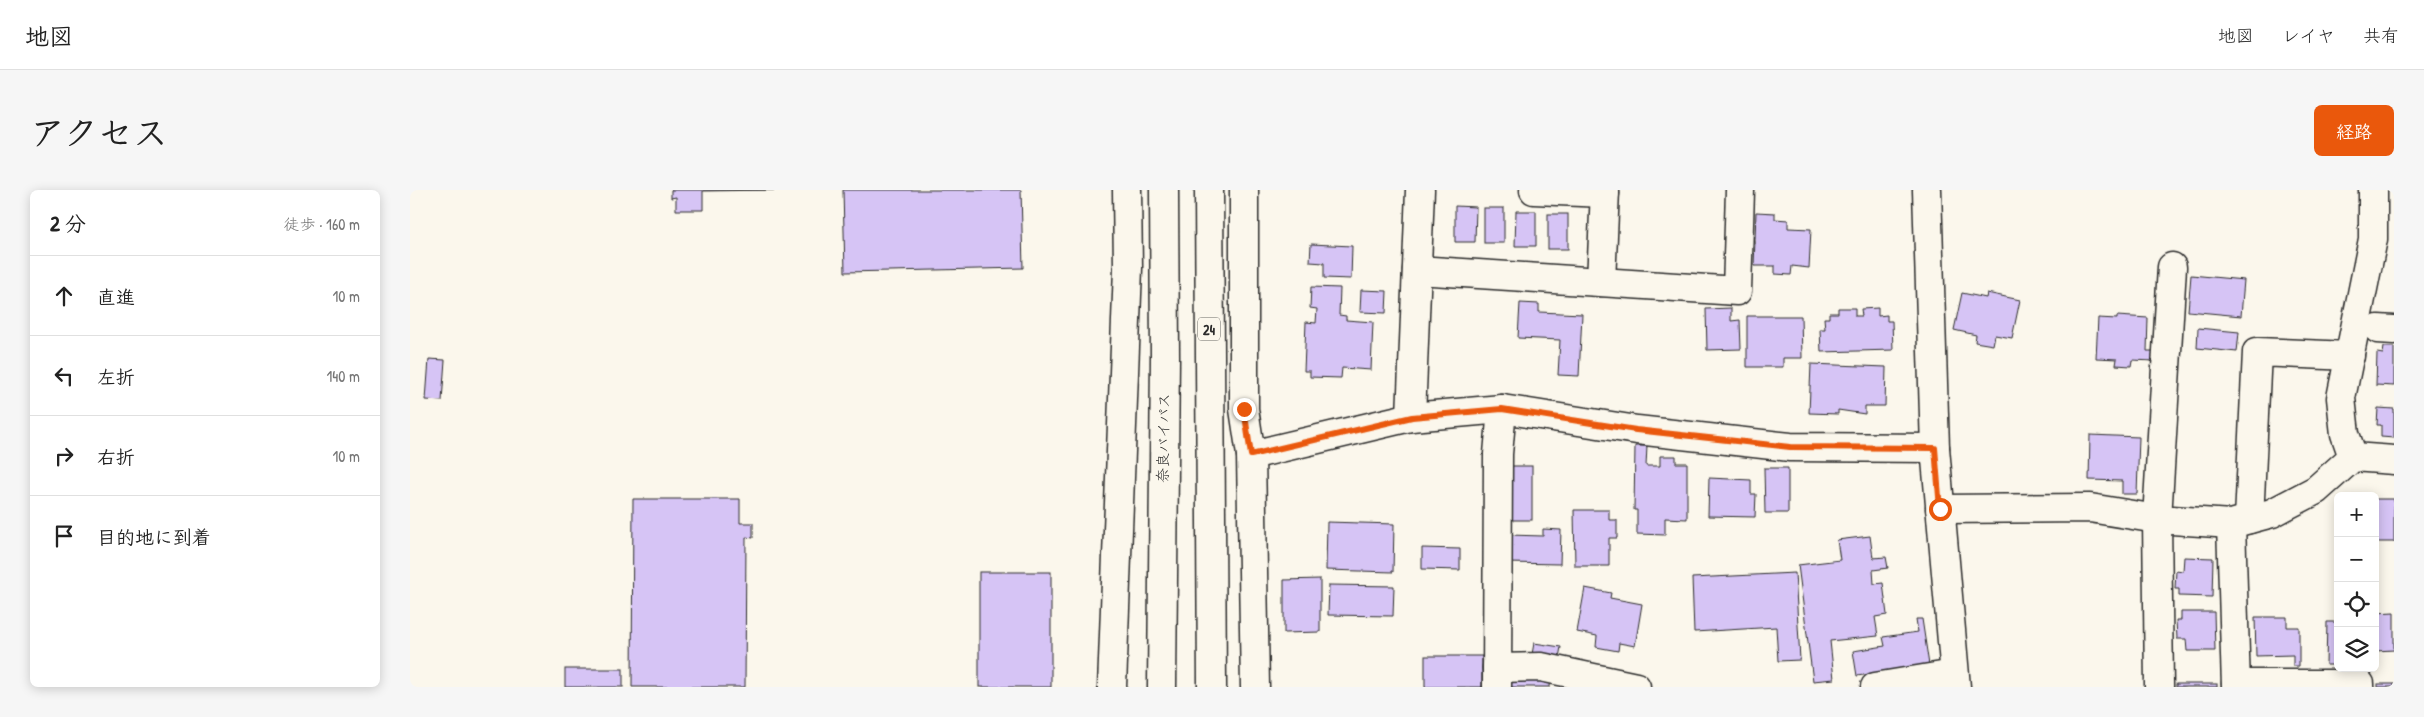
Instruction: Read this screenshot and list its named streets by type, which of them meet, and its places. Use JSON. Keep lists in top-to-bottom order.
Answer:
{
  "streets": {
    "main road": ["24", "奈良バイパス"]
  },
  "page": {
    "header": "地図",
    "nav": ["地図", "レイヤ", "共有"],
    "title": "アクセス",
    "buttons": "経路",
    "heading": ["2 分", "徒歩 · 160 m"],
    "list": [
      ["直進", "10 m"],
      ["左折", "140 m"],
      ["右折", "10 m"],
      "目的地に到着"
    ],
    "map_buttons": ["+", "−"]
  }
}
